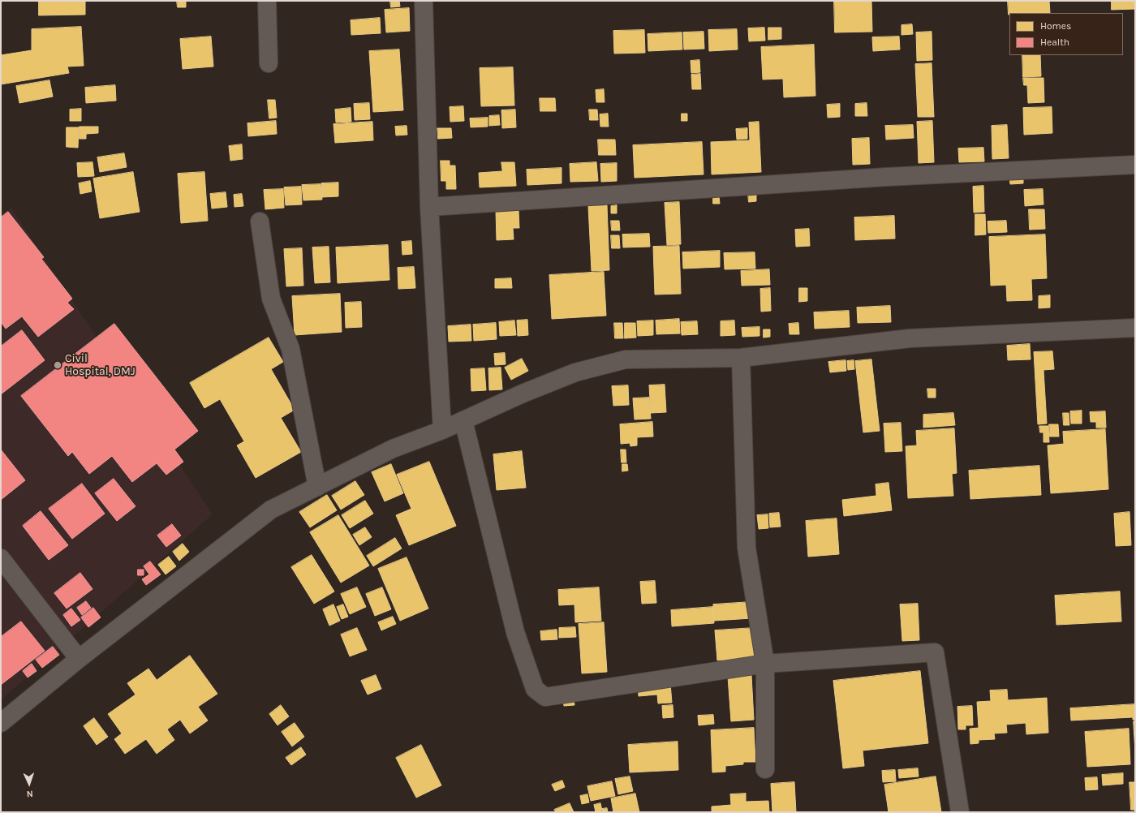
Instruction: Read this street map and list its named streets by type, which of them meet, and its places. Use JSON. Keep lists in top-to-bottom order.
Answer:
{
  "places": ["Civil Hospital, DMJ"],
  "legend": ["Homes", "Health"],
  "north": "bottom"
}
